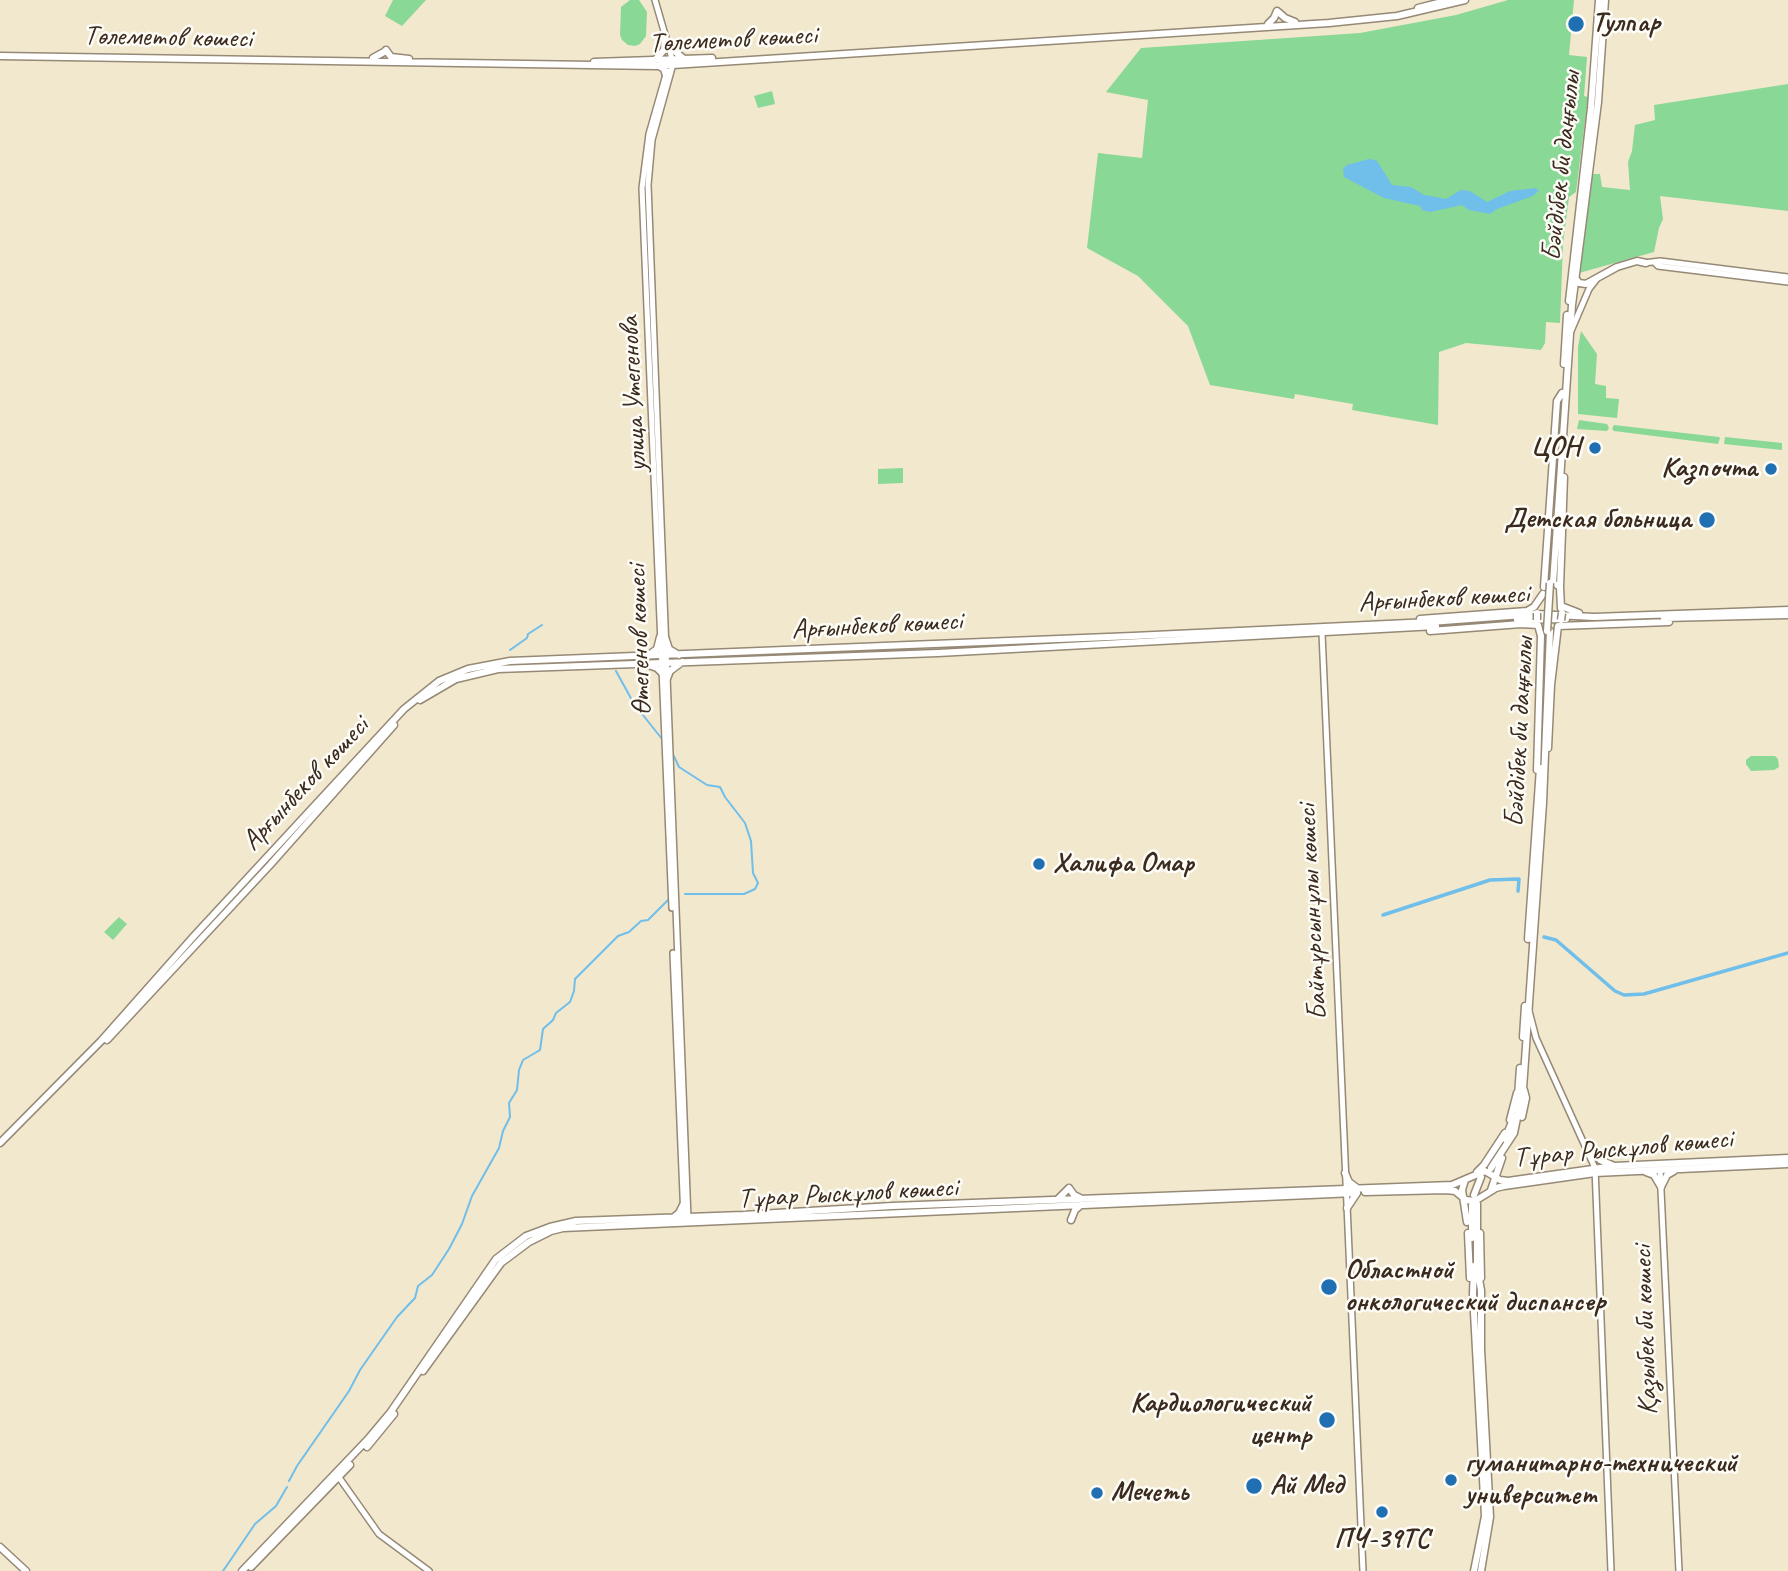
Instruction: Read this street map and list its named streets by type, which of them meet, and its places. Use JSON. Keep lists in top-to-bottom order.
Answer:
{
  "streets": {
    "main road": [
      "Төлеметов көшесі",
      "Бәйдібек би даңғылы",
      "улица Утегенова",
      "Арғынбеков көшесі",
      "Өтегенов көшесі",
      "Байтұрсынұлы көшесі",
      "Тұрар Рыскұлов көшесі",
      "Қазыбек би көшесі"
    ]
  },
  "crossings": [
    ["Төлеметов көшесі", "улица Утегенова"],
    ["улица Утегенова", "Арғынбеков көшесі"],
    ["улица Утегенова", "Өтегенов көшесі"],
    ["Арғынбеков көшесі", "Өтегенов көшесі"],
    ["Арғынбеков көшесі", "Байтұрсынұлы көшесі"],
    ["Өтегенов көшесі", "Тұрар Рыскұлов көшесі"],
    ["Байтұрсынұлы көшесі", "Тұрар Рыскұлов көшесі"],
    ["Тұрар Рыскұлов көшесі", "Қазыбек би көшесі"]
  ],
  "places": [
    "Тулпар",
    "ЦОН",
    "Казпочта",
    "Детская больница",
    "Халифа Омар",
    "Областной онкологический диспансер",
    "Кардиологический центр",
    "гуманитарно-технический университет",
    "Ай Мед",
    "Мечеть",
    "ПЧ-39ТС"
  ]
}
